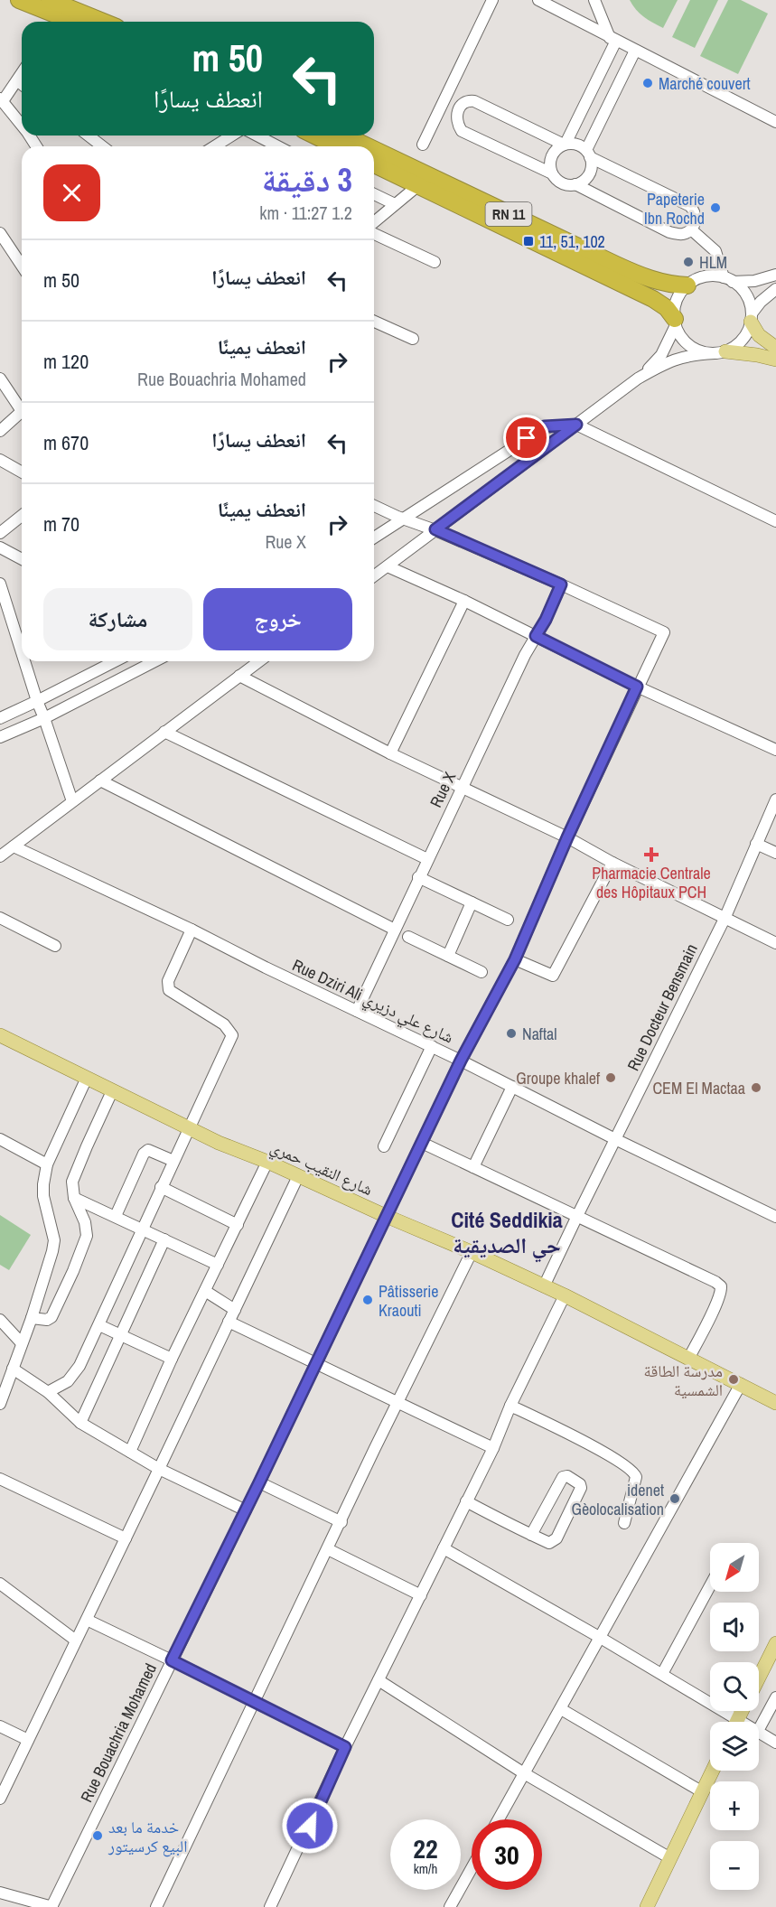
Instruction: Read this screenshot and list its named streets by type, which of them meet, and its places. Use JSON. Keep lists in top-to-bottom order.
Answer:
{
  "streets": {
    "highway": ["RN 11"],
    "main road": ["شارع النقيب حمري"],
    "street": [
      "Rue X",
      "Rue Dziri Ali شارع علي دزيري",
      "Rue Docteur Bensmain",
      "Rue Bouachria Mohamed"
    ]
  },
  "crossings": [
    ["Rue X", "Rue Dziri Ali شارع علي دزيري"],
    ["Rue X", "Rue Bouachria Mohamed"],
    ["Rue Dziri Ali شارع علي دزيري", "Rue Docteur Bensmain"],
    ["Rue Dziri Ali شارع علي دزيري", "Rue Bouachria Mohamed"],
    ["Rue Docteur Bensmain", "شارع النقيب حمري"],
    ["شارع النقيب حمري", "Rue Bouachria Mohamed"]
  ],
  "districts": ["Cité Seddikia حي الصديقية"],
  "places": {
    "other": [
      "Marché couvert",
      "Papeterie Ibn Rochd",
      "HLM",
      "Naftal",
      "Groupe khalef",
      "CEM El Mactaa",
      "Pâtisserie Kraouti",
      "مدرسة الطاقة الشمسية",
      "idenet Gèolocalisation",
      "خدمة ما بعد البيع كرسيتور"
    ],
    "transit": ["11, 51, 102"],
    "health": ["Pharmacie Centrale des Hôpitaux PCH"]
  },
  "north": "bottom left",
  "page": {
    "turn": ["50 m", "انعطف يسارًا"],
    "heading": ["3 دقيقة", "1.2 km · 11:27"],
    "list": [
      {
        "name": "انعطف يسارًا",
        "value": "50 m"
      },
      {
        "name": "انعطف يمينًا",
        "note": "Rue Bouachria Mohamed",
        "value": "120 m"
      },
      {
        "name": "انعطف يسارًا",
        "value": "670 m"
      },
      {
        "name": "انعطف يمينًا",
        "note": "Rue X",
        "value": "70 m"
      }
    ],
    "buttons": ["خروج", "مشاركة"],
    "map_buttons": ["+", "−"],
    "speed": "22 km/h",
    "limit": "30"
  }
}
